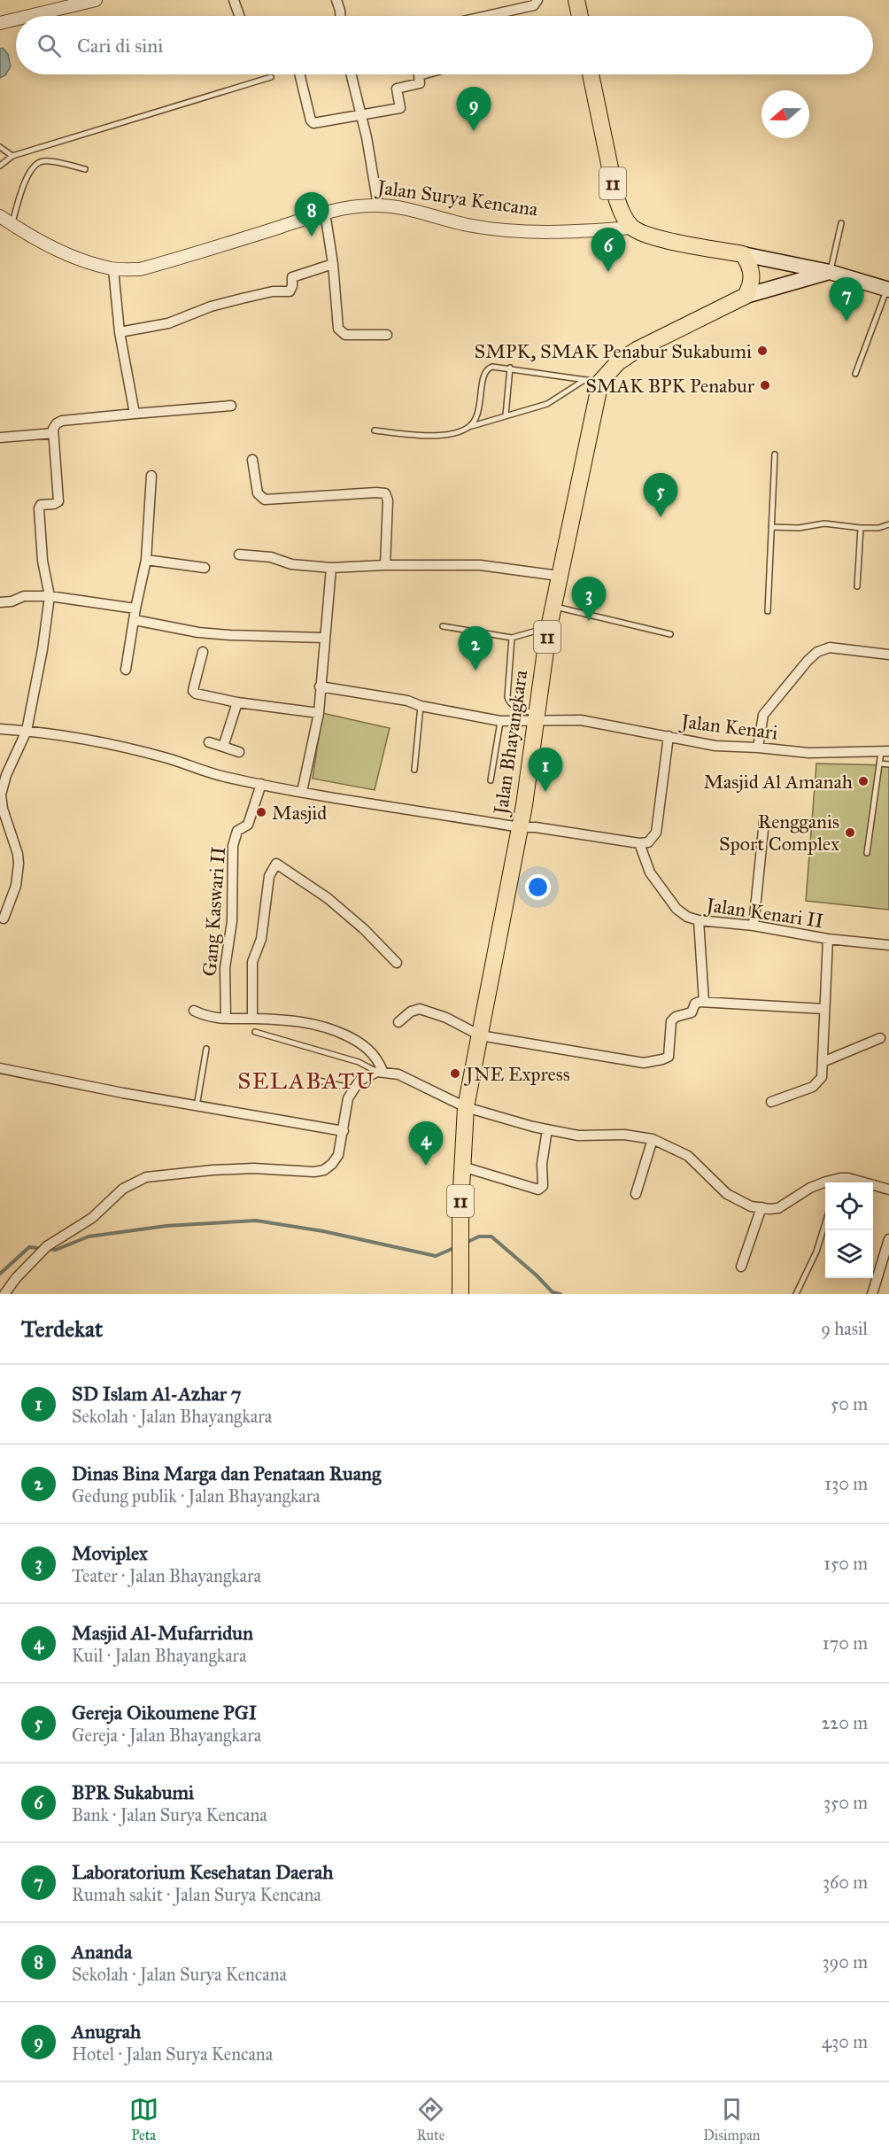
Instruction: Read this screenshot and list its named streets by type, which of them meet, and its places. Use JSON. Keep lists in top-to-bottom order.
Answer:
{
  "streets": {
    "highway": ["11", "Jalan Surya Kencana", "Jalan Bhayangkara"],
    "street": ["Jalan Kenari", "Gang Kaswari II", "Jalan Kenari II"]
  },
  "crossings": [
    ["11", "Jalan Surya Kencana"],
    ["Jalan Kenari", "Jalan Bhayangkara"]
  ],
  "districts": ["SELABATU"],
  "places": [
    "SMPK, SMAK Penabur Sukabumi",
    "SMAK BPK Penabur",
    "Masjid Al Amanah",
    "Masjid",
    "Rengganis Sport Complex",
    "JNE Express"
  ],
  "north": "left",
  "page": {
    "search": "Cari di sini",
    "pins": [
      "9",
      "8",
      "6",
      "7",
      "5",
      "3",
      "2",
      "1",
      "4"
    ],
    "heading": ["Terdekat", "9 hasil"],
    "list": [
      {
        "mark": "1",
        "name": "SD Islam Al-Azhar 7",
        "note": "Sekolah · Jalan Bhayangkara",
        "value": "50 m"
      },
      {
        "mark": "2",
        "name": "Dinas Bina Marga dan Penataan Ruang",
        "note": "Gedung publik · Jalan Bhayangkara",
        "value": "130 m"
      },
      {
        "mark": "3",
        "name": "Moviplex",
        "note": "Teater · Jalan Bhayangkara",
        "value": "150 m"
      },
      {
        "mark": "4",
        "name": "Masjid Al-Mufarridun",
        "note": "Kuil · Jalan Bhayangkara",
        "value": "170 m"
      },
      {
        "mark": "5",
        "name": "Gereja Oikoumene PGI",
        "note": "Gereja · Jalan Bhayangkara",
        "value": "220 m"
      },
      {
        "mark": "6",
        "name": "BPR Sukabumi",
        "note": "Bank · Jalan Surya Kencana",
        "value": "350 m"
      },
      {
        "mark": "7",
        "name": "Laboratorium Kesehatan Daerah",
        "note": "Rumah sakit · Jalan Surya Kencana",
        "value": "360 m"
      },
      {
        "mark": "8",
        "name": "Ananda",
        "note": "Sekolah · Jalan Surya Kencana",
        "value": "390 m"
      },
      {
        "mark": "9",
        "name": "Anugrah",
        "note": "Hotel · Jalan Surya Kencana",
        "value": "430 m"
      }
    ],
    "nav": ["Peta", "Rute", "Disimpan"]
  }
}
